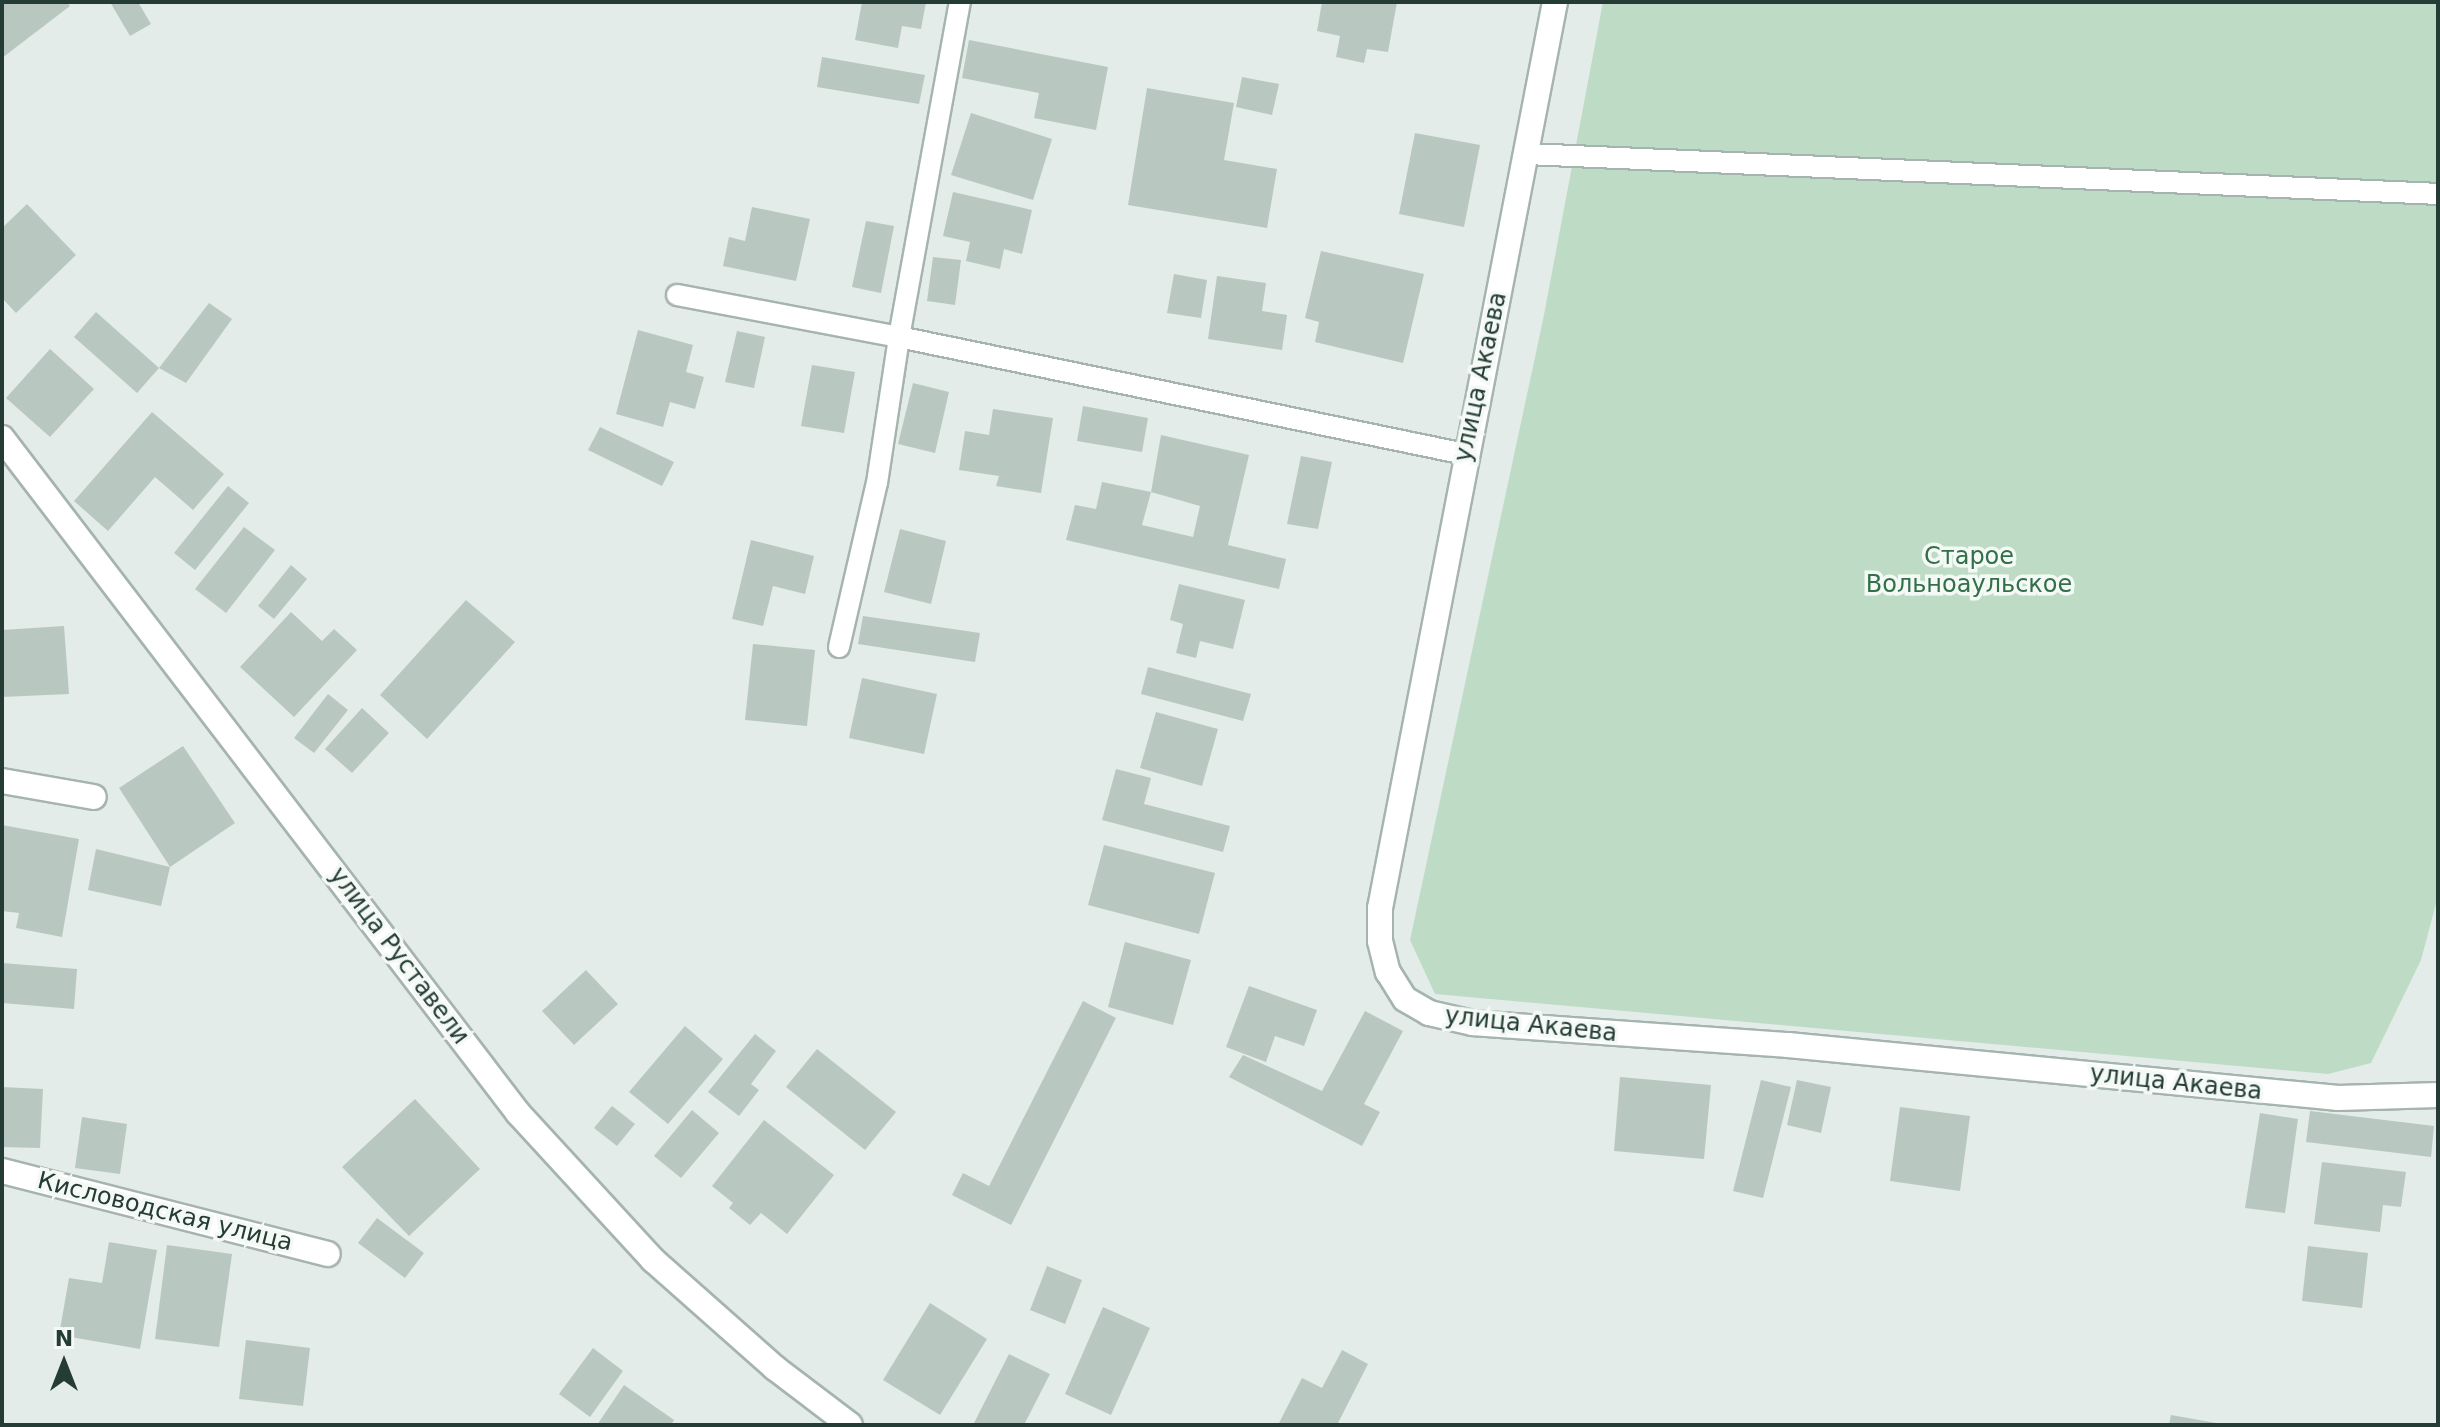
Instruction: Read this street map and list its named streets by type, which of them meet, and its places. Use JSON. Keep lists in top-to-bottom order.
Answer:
{
  "streets": {
    "street": ["улица Акаева", "улица Руставели", "Кисловодская улица"]
  },
  "parks": ["Старое Вольноаульское"],
  "north": "top"
}
